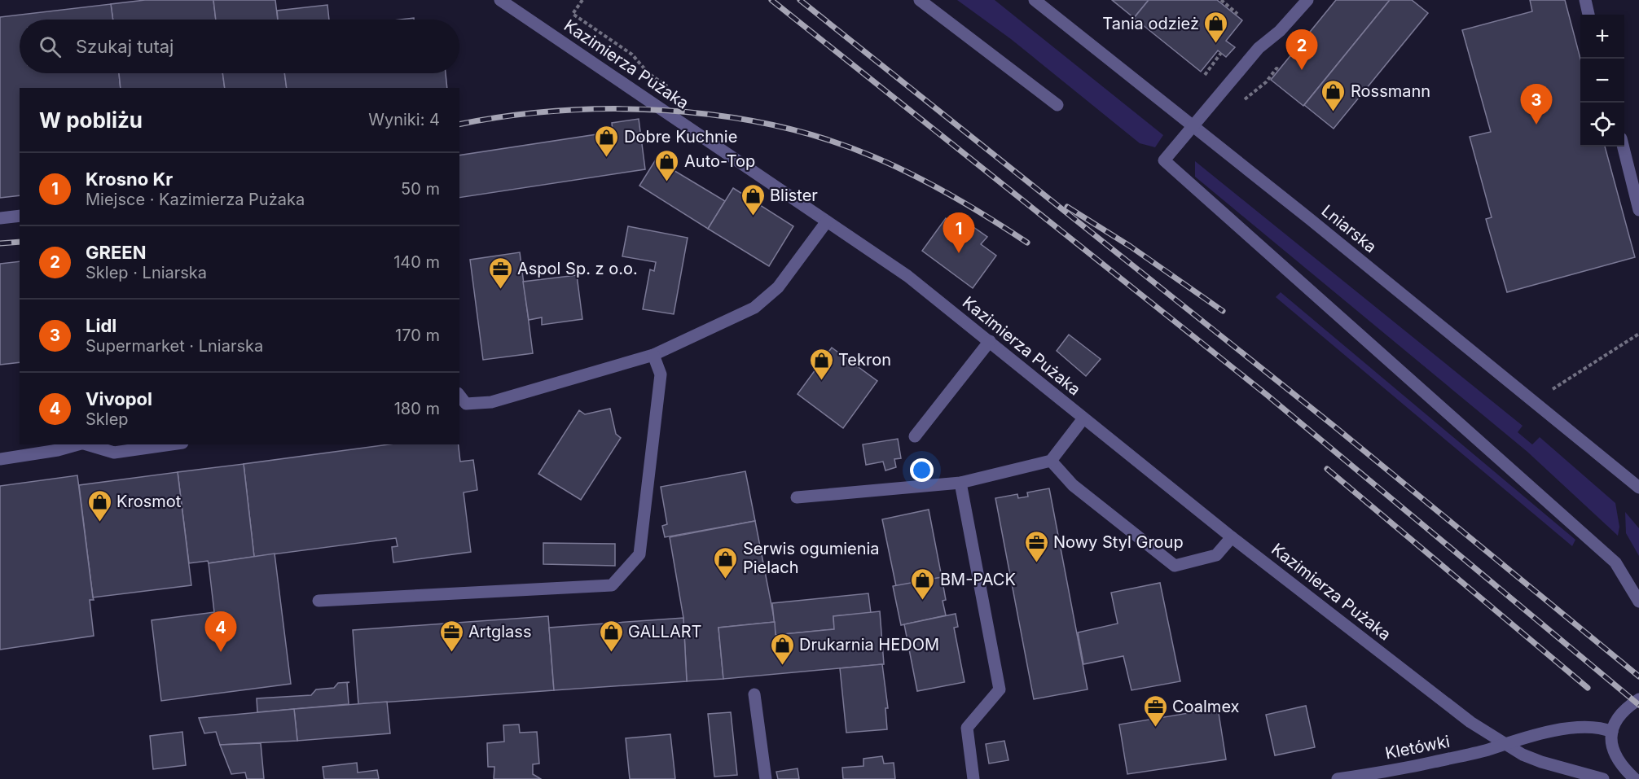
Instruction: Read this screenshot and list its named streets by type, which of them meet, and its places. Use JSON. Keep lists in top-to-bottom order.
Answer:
{
  "streets": {
    "street": ["Kazimierza Pużaka", "Lniarska", "Kletówki"]
  },
  "crossings": [
    ["Kazimierza Pużaka", "Kletówki"]
  ],
  "places": {
    "shop": [
      "Tania odzież",
      "Rossmann",
      "Dobre Kuchnie",
      "Auto-Top",
      "Blister",
      "Tekron",
      "Krosmot",
      "Serwis ogumienia Pielach",
      "BM-PACK",
      "GALLART",
      "Drukarnia HEDOM"
    ],
    "office": [
      "Aspol Sp. z o.o.",
      "Nowy Styl Group",
      "Artglass",
      "Coalmex"
    ]
  },
  "page": {
    "map_buttons": ["+", "−"],
    "search": "Szukaj tutaj",
    "pins": [
      "2",
      "3",
      "1",
      "4"
    ],
    "heading": ["W pobliżu", "Wyniki: 4"],
    "list": [
      {
        "mark": "1",
        "name": "Krosno Kr",
        "note": "Miejsce · Kazimierza Pużaka",
        "value": "50 m"
      },
      {
        "mark": "2",
        "name": "GREEN",
        "note": "Sklep · Lniarska",
        "value": "140 m"
      },
      {
        "mark": "3",
        "name": "Lidl",
        "note": "Supermarket · Lniarska",
        "value": "170 m"
      },
      {
        "mark": "4",
        "name": "Vivopol",
        "note": "Sklep",
        "value": "180 m"
      }
    ]
  }
}
